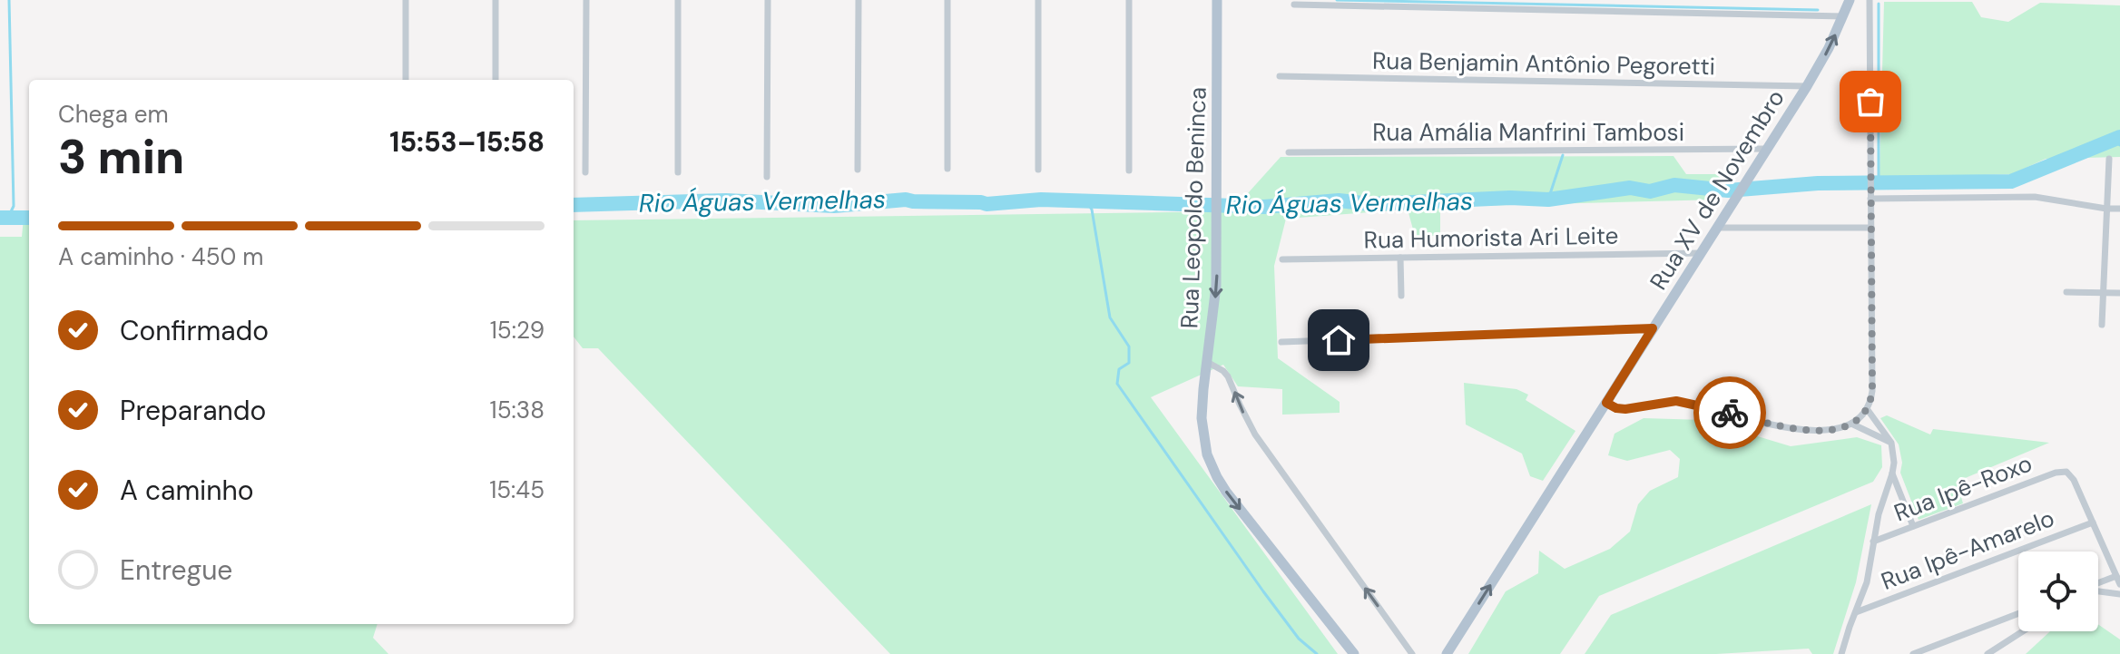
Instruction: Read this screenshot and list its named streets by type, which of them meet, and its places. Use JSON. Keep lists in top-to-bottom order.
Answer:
{
  "streets": {
    "main road": ["Rua XV de Novembro", "Rua Leopoldo Beninca"],
    "street": [
      "Rua Benjamin Antônio Pegoretti",
      "Rua Amália Manfrini Tambosi",
      "Rua Humorista Ari Leite",
      "Rua Ipê-Roxo",
      "Rua Ipê-Amarelo"
    ]
  },
  "crossings": [
    ["Rua Benjamin Antônio Pegoretti", "Rua XV de Novembro"],
    ["Rua Amália Manfrini Tambosi", "Rua XV de Novembro"],
    ["Rua XV de Novembro", "Rua Humorista Ari Leite"],
    ["Rua Ipê-Roxo", "Rua Ipê-Amarelo"]
  ],
  "one_way": ["Rua XV de Novembro"],
  "water": ["Rio Águas Vermelhas"],
  "page": {
    "heading": ["3 min", "Chega em", "15:53–15:58"],
    "bar": "A caminho · 450 m",
    "list": [
      ["Confirmado", "15:29"],
      ["Preparando", "15:38"],
      ["A caminho", "15:45"],
      "Entregue"
    ]
  }
}
